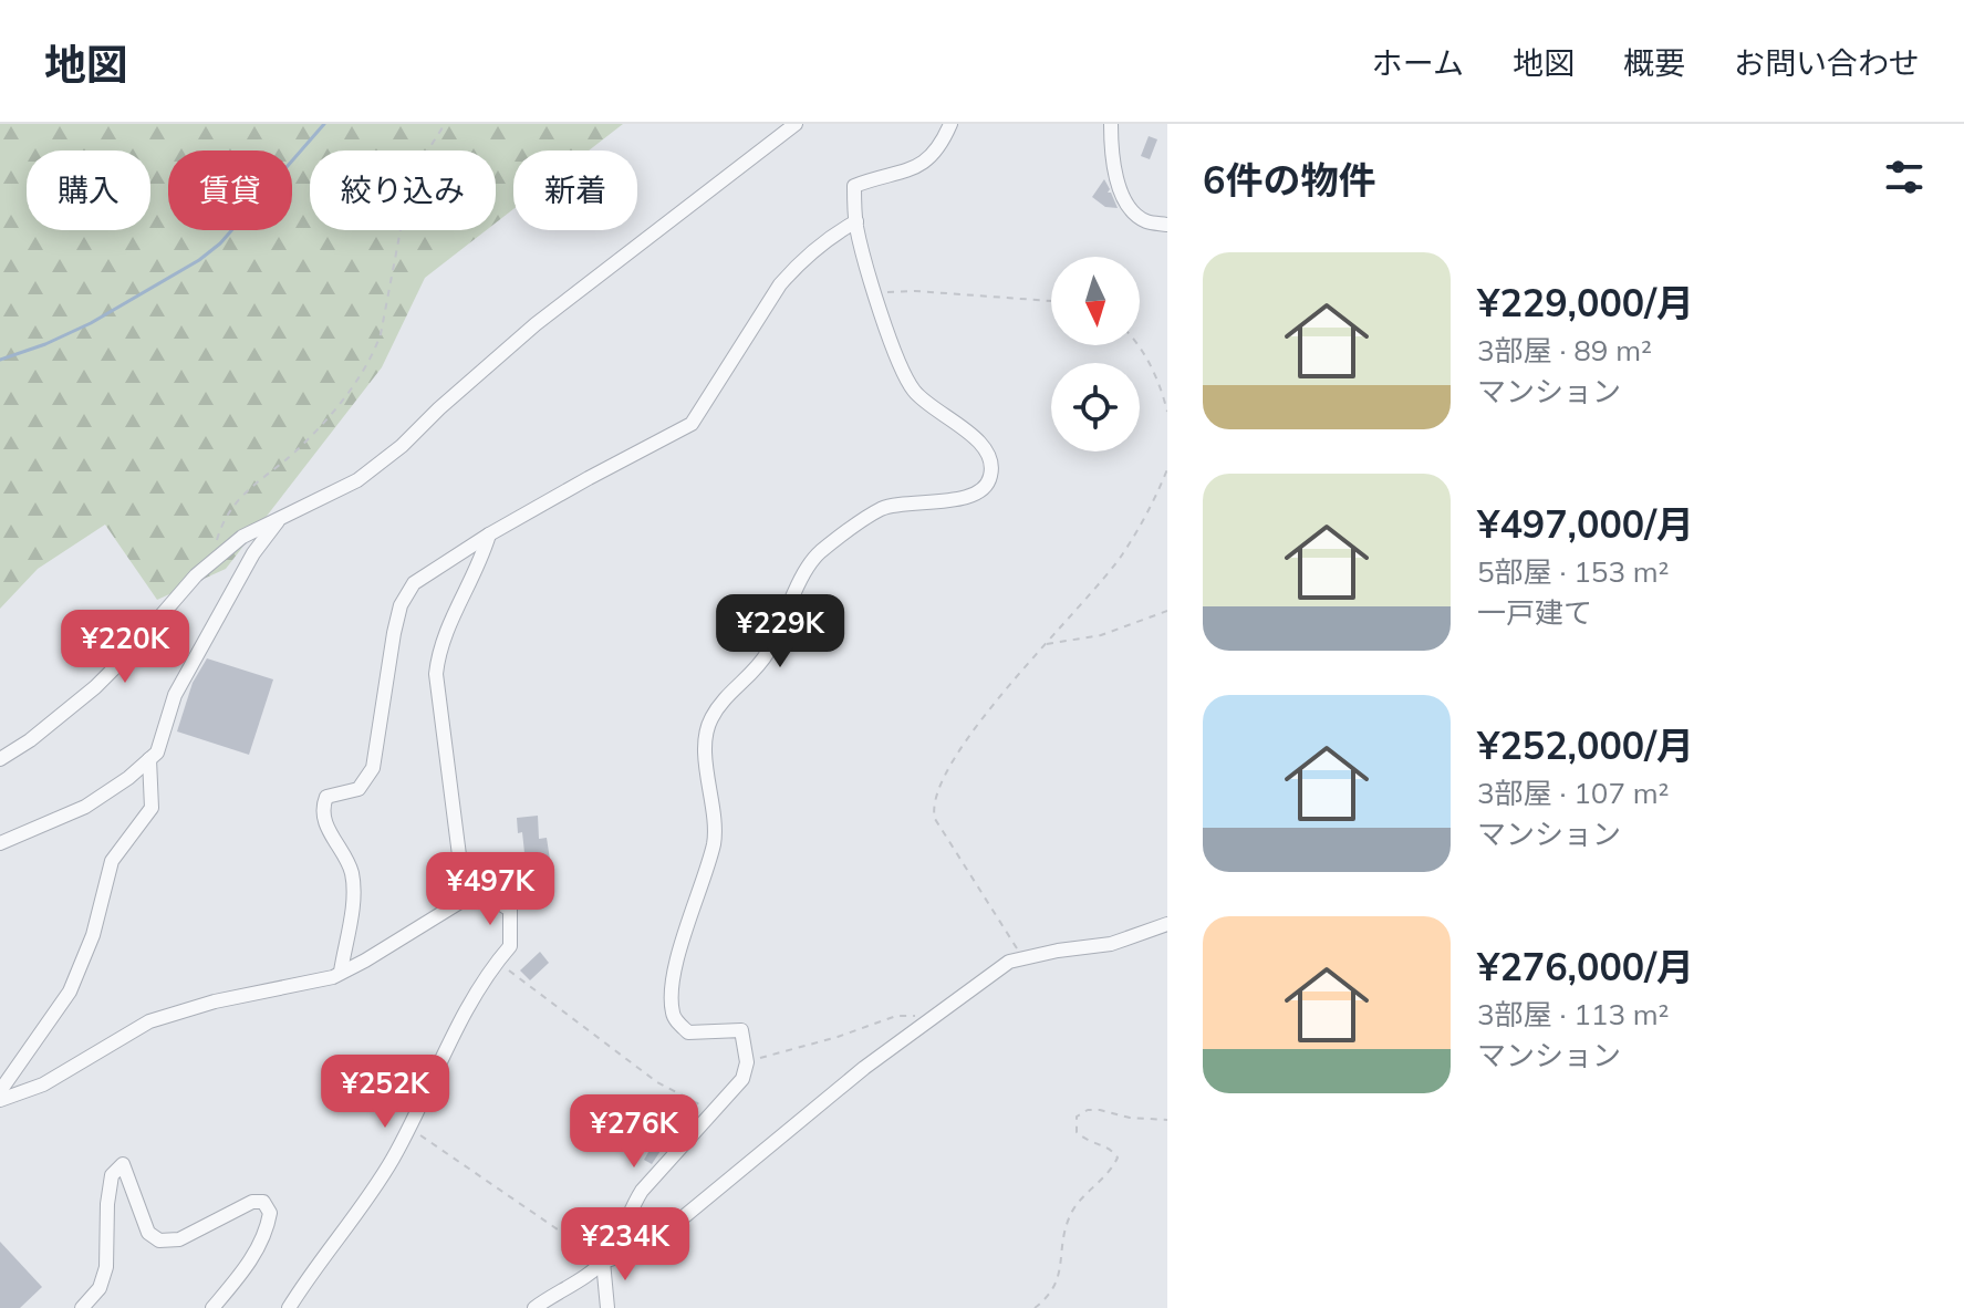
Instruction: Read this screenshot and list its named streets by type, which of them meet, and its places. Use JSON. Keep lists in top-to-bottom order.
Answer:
{
  "north": "bottom",
  "page": {
    "header": "地図",
    "nav": [
      "ホーム",
      "地図",
      "概要",
      "お問い合わせ"
    ],
    "heading": "6件の物件",
    "chip": [
      "購入",
      "賃貸",
      "絞り込み",
      "新着"
    ],
    "list": [
      {
        "name": "¥229,000/月",
        "note": "3部屋 · 89 m² · マンション"
      },
      {
        "name": "¥497,000/月",
        "note": "5部屋 · 153 m² · 一戸建て"
      },
      {
        "name": "¥252,000/月",
        "note": "3部屋 · 107 m² · マンション"
      },
      {
        "name": "¥276,000/月",
        "note": "3部屋 · 113 m² · マンション"
      }
    ],
    "price": [
      "¥229K",
      "¥220K",
      "¥497K",
      "¥252K",
      "¥276K",
      "¥234K"
    ]
  }
}
